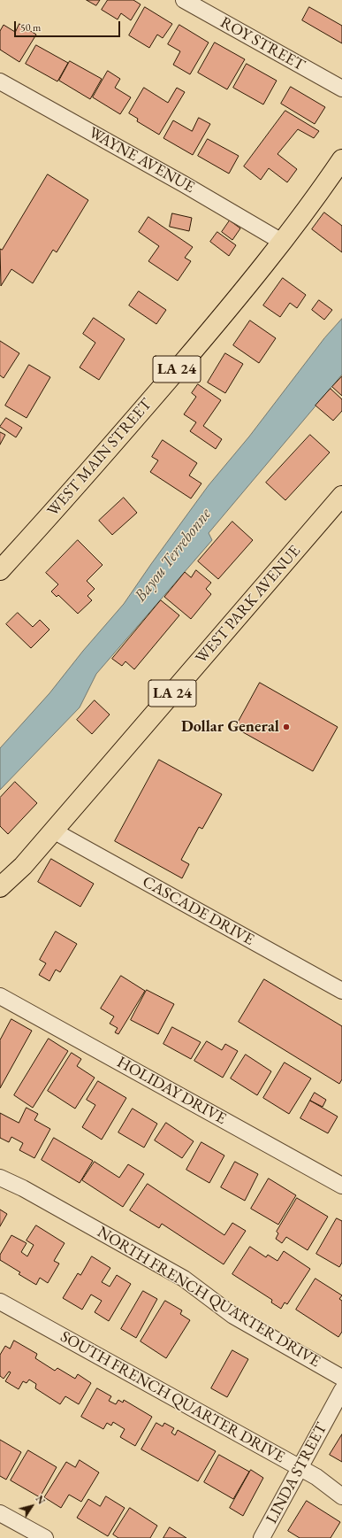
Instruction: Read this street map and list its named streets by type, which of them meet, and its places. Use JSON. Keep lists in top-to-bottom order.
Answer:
{
  "streets": {
    "main road": ["LA 24", "WEST MAIN STREET", "WEST PARK AVENUE"],
    "street": [
      "ROY STREET",
      "WAYNE AVENUE",
      "CASCADE DRIVE",
      "HOLIDAY DRIVE",
      "NORTH FRENCH QUARTER DRIVE",
      "SOUTH FRENCH QUARTER DRIVE",
      "LINDA STREET"
    ]
  },
  "crossings": [
    ["WAYNE AVENUE", "WEST MAIN STREET"],
    ["WEST PARK AVENUE", "CASCADE DRIVE"],
    ["SOUTH FRENCH QUARTER DRIVE", "LINDA STREET"]
  ],
  "water": ["Bayou Terrebonne"],
  "places": ["Dollar General"],
  "scale_bar": "50 m",
  "north": "top right"
}
